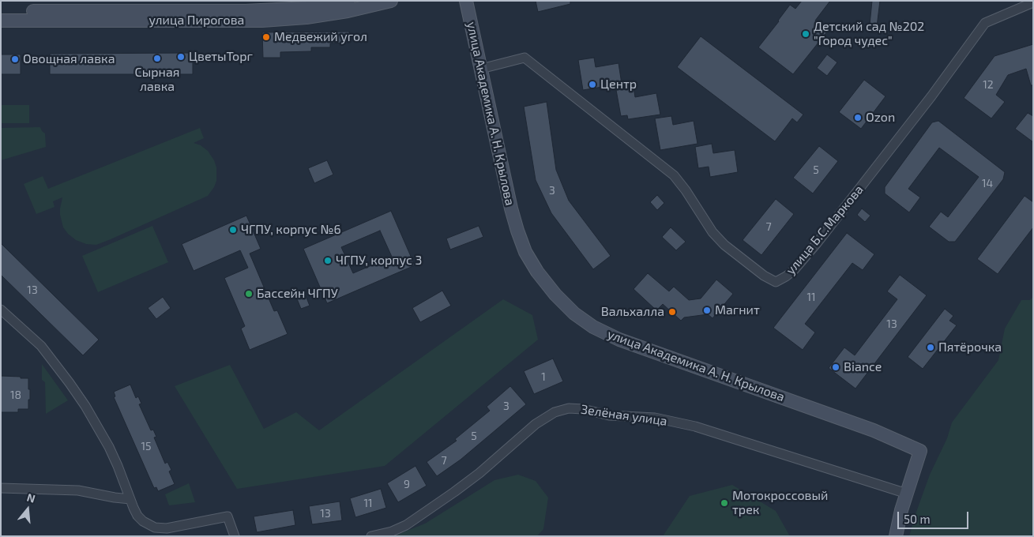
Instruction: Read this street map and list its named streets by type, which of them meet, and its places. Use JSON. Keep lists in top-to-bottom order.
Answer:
{
  "streets": {
    "main road": ["улица Пирогова", "улица Академика А. Н. Крылова"],
    "street": ["улица Б.С.Маркова", "Зелёная улица"]
  },
  "crossings": [
    ["улица Академика А. Н. Крылова", "улица Б.С.Маркова"],
    ["улица Академика А. Н. Крылова", "Зелёная улица"]
  ],
  "places": [
    "Детский сад №202 \"Город чудес\"",
    "Медвежий угол",
    "ЦветыТорг",
    "Сырная лавка",
    "Овощная лавка",
    "Центр",
    "Ozon",
    "ЧГПУ, корпус №6",
    "ЧГПУ, корпус 3",
    "Бассейн ЧГПУ",
    "Магнит",
    "Вальхалла",
    "Пятёрочка",
    "Biance",
    "Мотокроссовый трек"
  ],
  "house_numbers": [
    "12",
    "5",
    "14",
    "3",
    "7",
    "13",
    "11",
    "13",
    "1",
    "18",
    "3",
    "5",
    "15",
    "7",
    "9",
    "11",
    "13"
  ],
  "scale_bar": "50 m",
  "north": "top"
}
